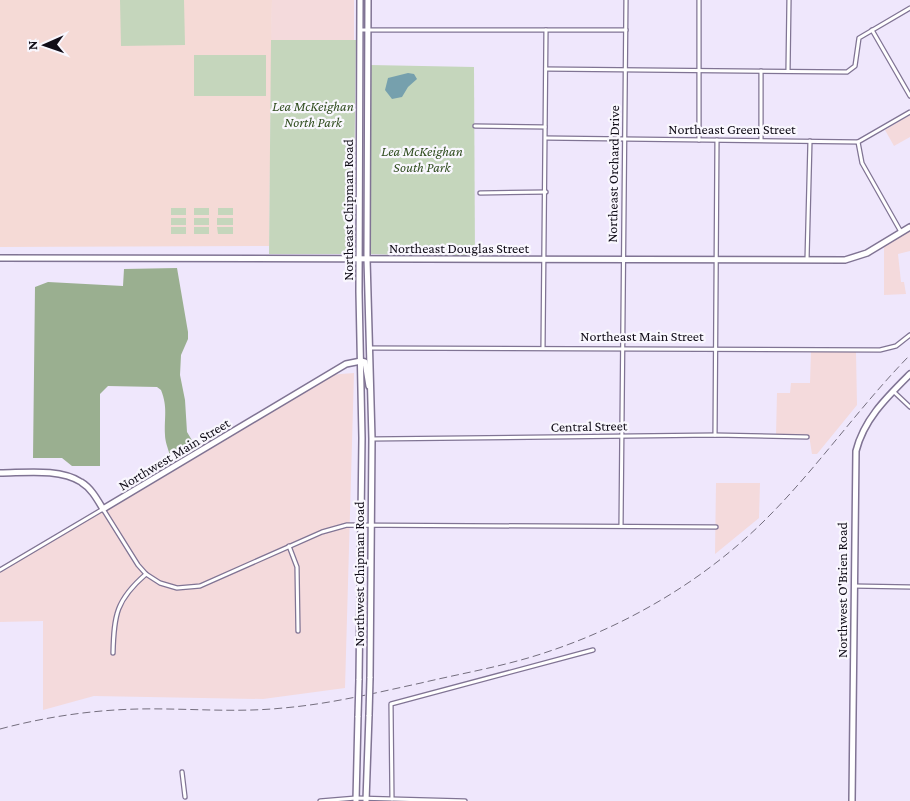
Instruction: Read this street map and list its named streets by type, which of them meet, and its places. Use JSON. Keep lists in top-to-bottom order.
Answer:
{
  "streets": {
    "main road": [
      "Northeast Chipman Road",
      "Northeast Douglas Street",
      "Northwest Main Street",
      "Northwest Chipman Road",
      "Northwest O'Brien Road"
    ],
    "street": [
      "Northeast Green Street",
      "Northeast Orchard Drive",
      "Northeast Main Street",
      "Central Street"
    ]
  },
  "crossings": [
    ["Northeast Green Street", "Northeast Orchard Drive"],
    ["Northeast Orchard Drive", "Northeast Douglas Street"],
    ["Northeast Orchard Drive", "Northeast Main Street"],
    ["Northeast Orchard Drive", "Central Street"],
    ["Northeast Chipman Road", "Northeast Douglas Street"],
    ["Northeast Chipman Road", "Northeast Main Street"],
    ["Northeast Chipman Road", "Northwest Main Street"],
    ["Northeast Chipman Road", "Northwest Chipman Road"],
    ["Northeast Main Street", "Northwest Chipman Road"],
    ["Central Street", "Northwest Chipman Road"],
    ["Northwest Main Street", "Northwest Chipman Road"]
  ],
  "parks": ["Lea McKeighan North Park", "Lea McKeighan South Park"],
  "north": "left"
}
